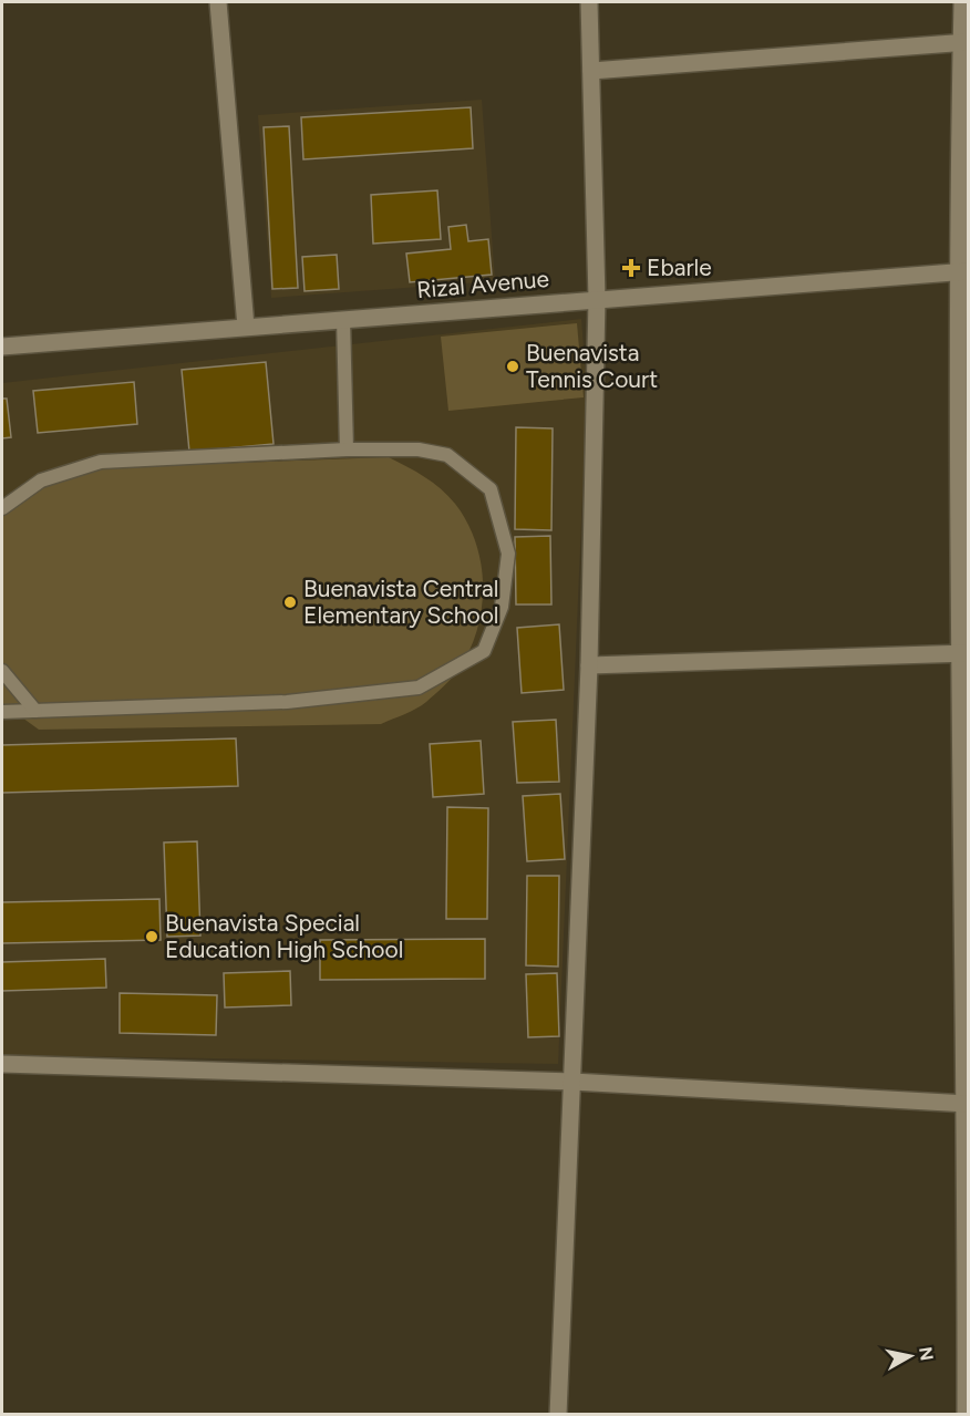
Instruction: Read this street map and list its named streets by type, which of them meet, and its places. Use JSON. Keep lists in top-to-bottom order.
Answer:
{
  "streets": {
    "street": ["Rizal Avenue"]
  },
  "places": {
    "health": ["Ebarle"],
    "other": ["Buenavista Tennis Court", "Buenavista Central Elementary School", "Buenavista Special Education High School"]
  },
  "north": "right"
}
